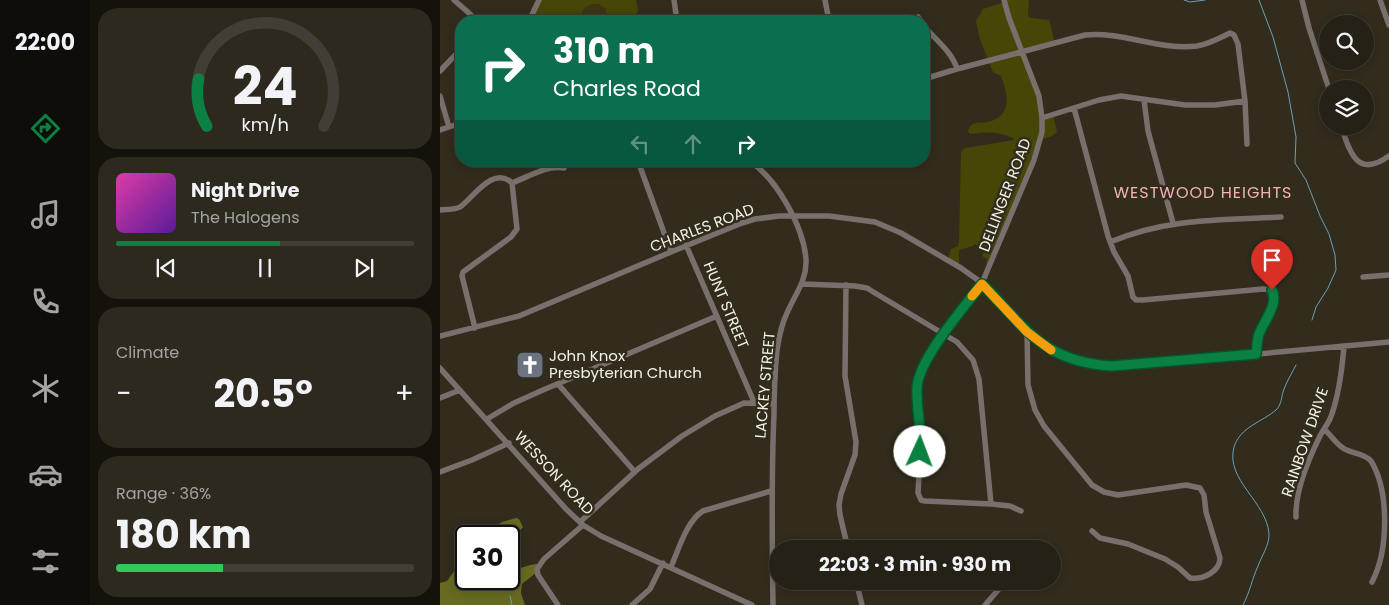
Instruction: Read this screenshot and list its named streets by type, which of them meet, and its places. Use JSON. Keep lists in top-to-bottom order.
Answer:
{
  "streets": {
    "street": [
      "DELLINGER ROAD",
      "CHARLES ROAD",
      "HUNT STREET",
      "LACKEY STREET",
      "RAINBOW DRIVE",
      "WESSON ROAD"
    ]
  },
  "crossings": [
    ["DELLINGER ROAD", "CHARLES ROAD"],
    ["CHARLES ROAD", "HUNT STREET"],
    ["CHARLES ROAD", "LACKEY STREET"],
    ["CHARLES ROAD", "RAINBOW DRIVE"]
  ],
  "districts": ["WESTWOOD HEIGHTS"],
  "places": {
    "church": ["John Knox Presbyterian Church"]
  },
  "page": {
    "tabs": "22:00",
    "turn": ["310 m", "Charles Road"],
    "song": ["Night Drive", "The Halogens"],
    "tile": [
      "Climate",
      ["Range · 36%", "180 km"]
    ],
    "heat": ["−", "20.5°", "+"],
    "limit": "30",
    "trip": "22:03 · 3 min · 930 m",
    "gauge": ["24", "km/h"]
  }
}
